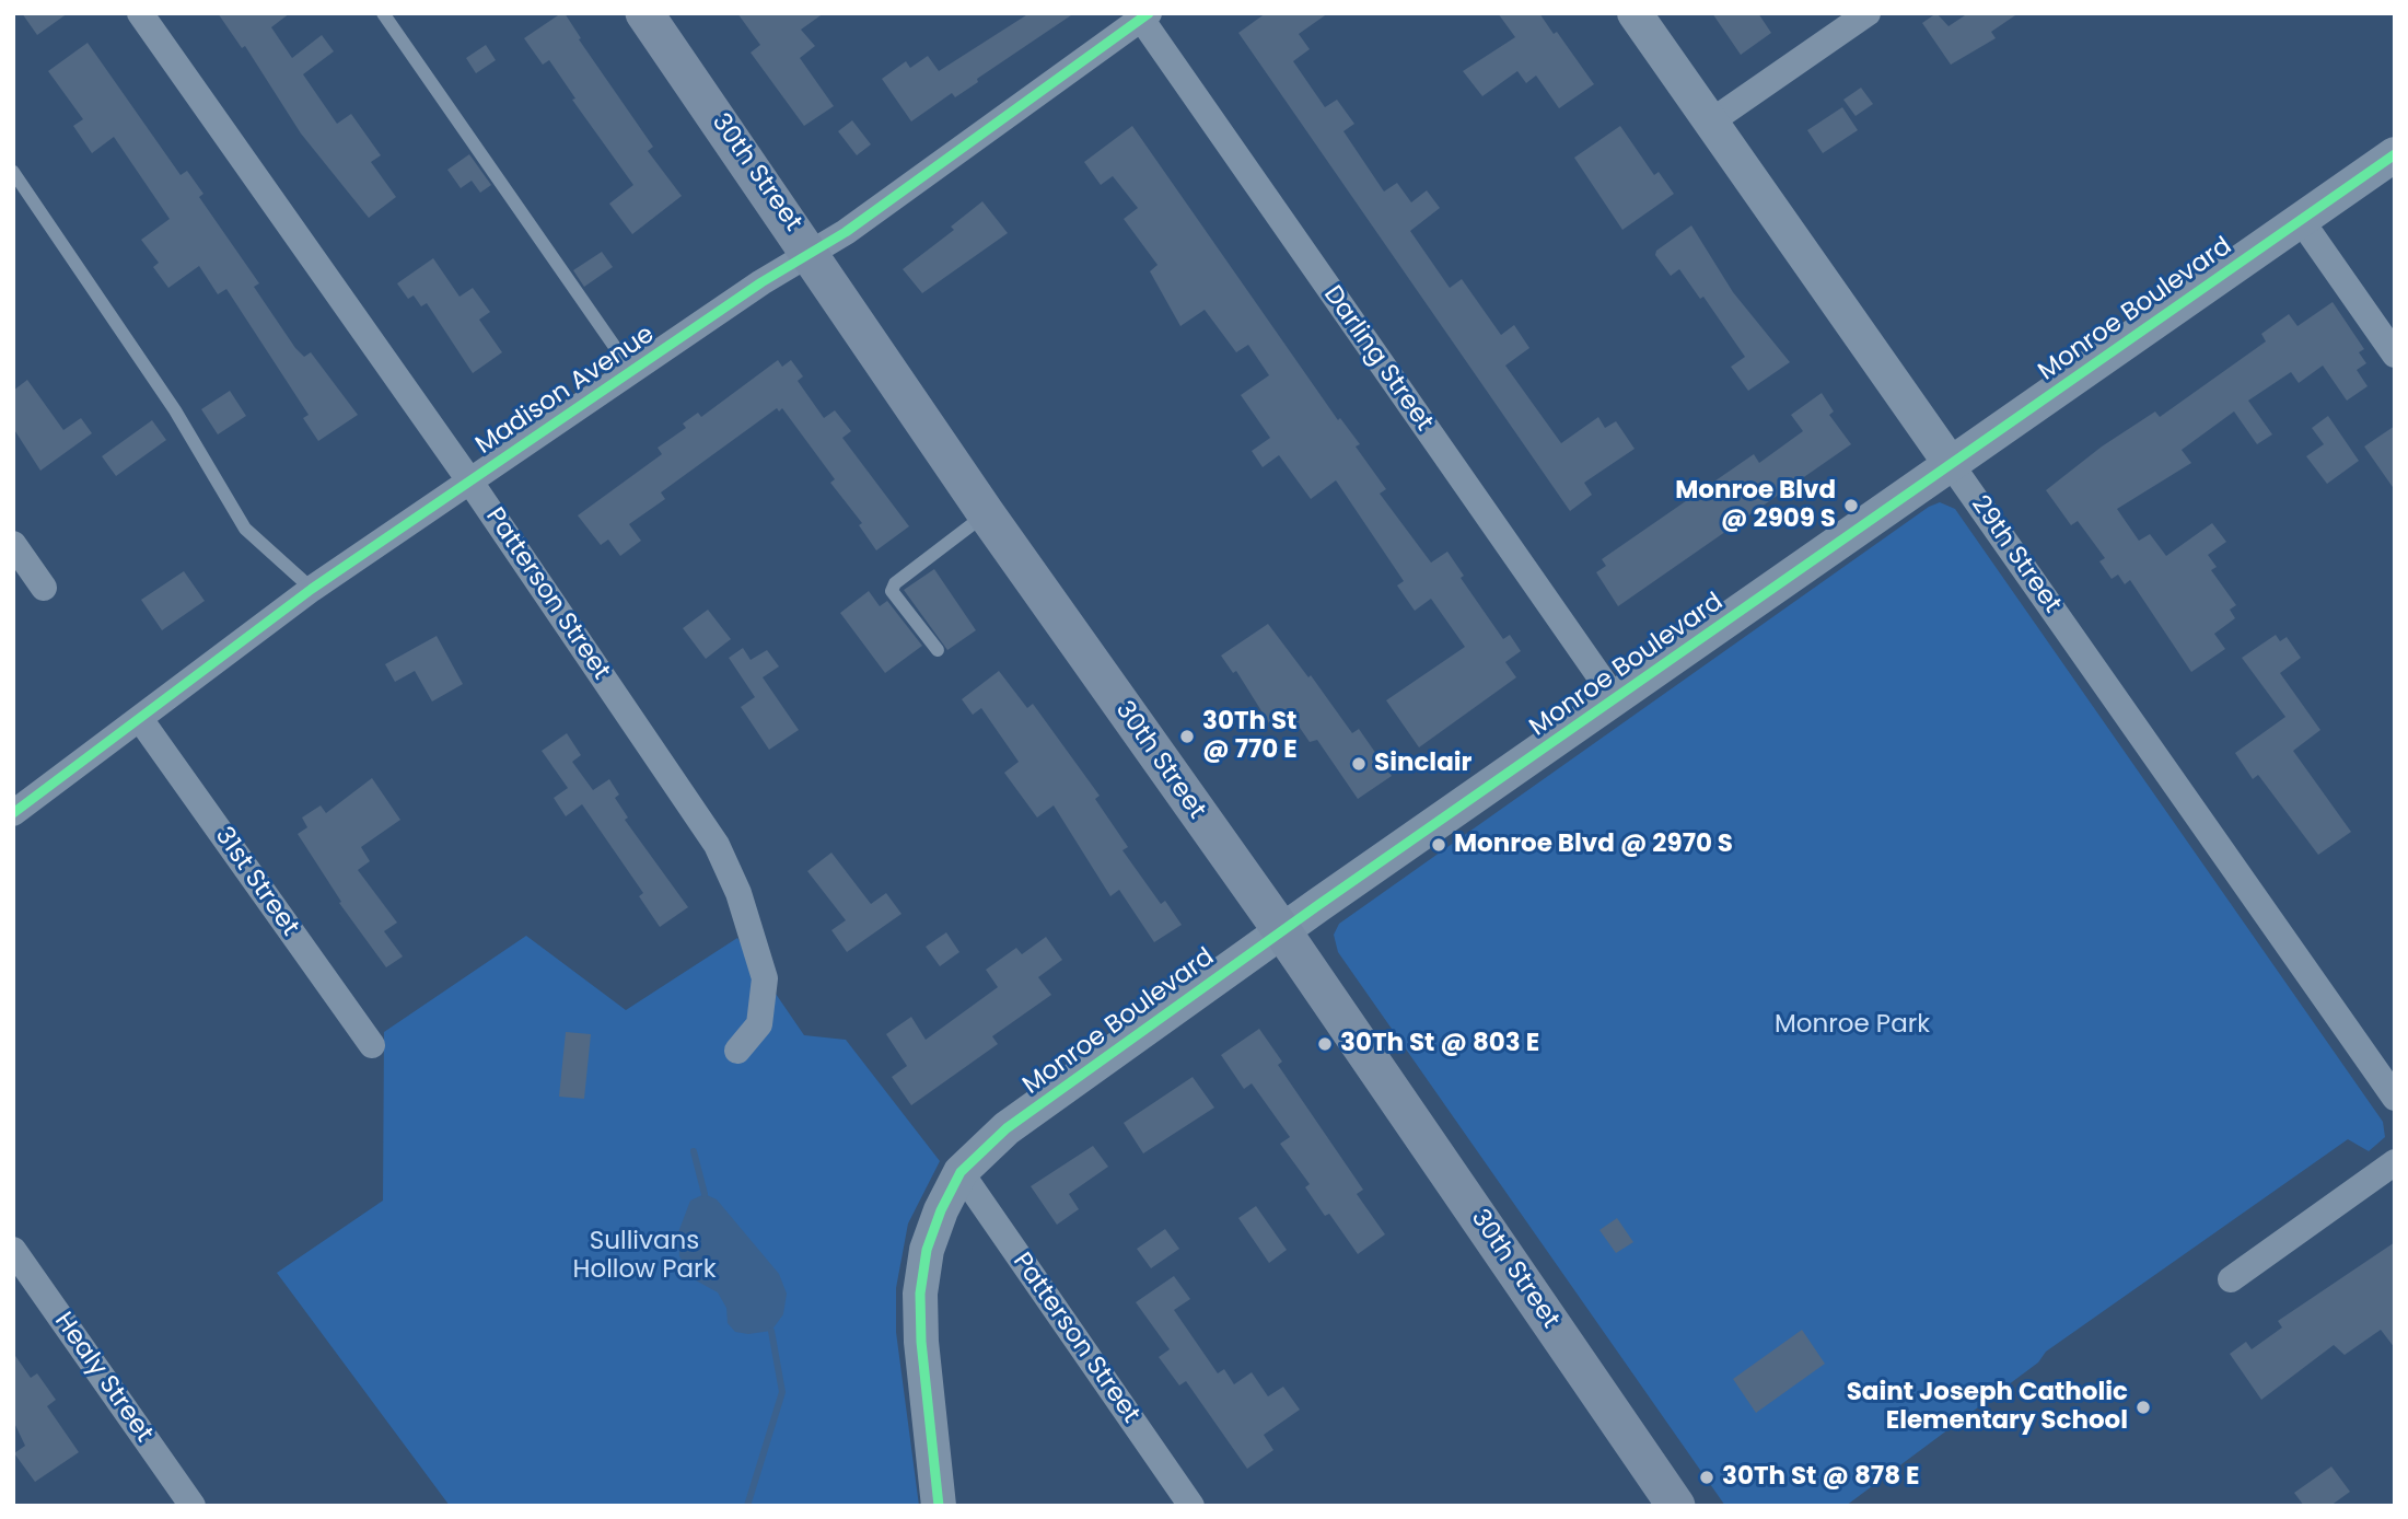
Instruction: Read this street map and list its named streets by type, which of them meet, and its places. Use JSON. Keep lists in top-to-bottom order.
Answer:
{
  "streets": {
    "main road": ["30th Street"],
    "street": [
      "Monroe Boulevard",
      "Darling Street",
      "Madison Avenue",
      "29th Street",
      "Patterson Street",
      "31st Street",
      "Healy Street"
    ]
  },
  "crossings": [
    ["30th Street", "Monroe Boulevard"],
    ["30th Street", "Madison Avenue"],
    ["Monroe Boulevard", "Darling Street"],
    ["Monroe Boulevard", "29th Street"],
    ["Monroe Boulevard", "Patterson Street"],
    ["Darling Street", "Madison Avenue"],
    ["Madison Avenue", "Patterson Street"],
    ["Madison Avenue", "31st Street"]
  ],
  "parks": ["Monroe Park", "Sullivans Hollow Park"],
  "places": [
    "Monroe Blvd @ 2909 S",
    "30Th St @ 770 E",
    "Sinclair",
    "Monroe Blvd @ 2970 S",
    "30Th St @ 803 E",
    "Saint Joseph Catholic Elementary School",
    "30Th St @ 878 E"
  ]
}
